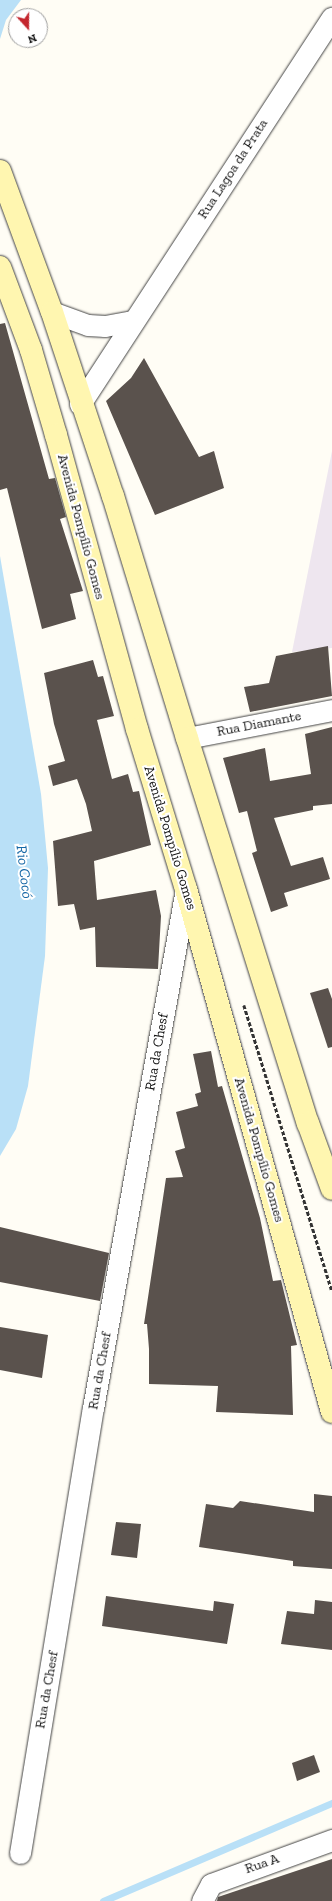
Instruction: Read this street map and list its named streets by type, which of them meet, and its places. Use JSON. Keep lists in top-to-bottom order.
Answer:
{
  "streets": {
    "main road": ["Avenida Pompílio Gomes"],
    "street": [
      "Rua Lagoa da Prata",
      "Rua Diamante",
      "Rua da Chesf",
      "Rua A"
    ]
  },
  "crossings": [
    ["Avenida Pompílio Gomes", "Rua da Chesf"]
  ],
  "water": ["Rio Cocó"],
  "north": "bottom"
}
